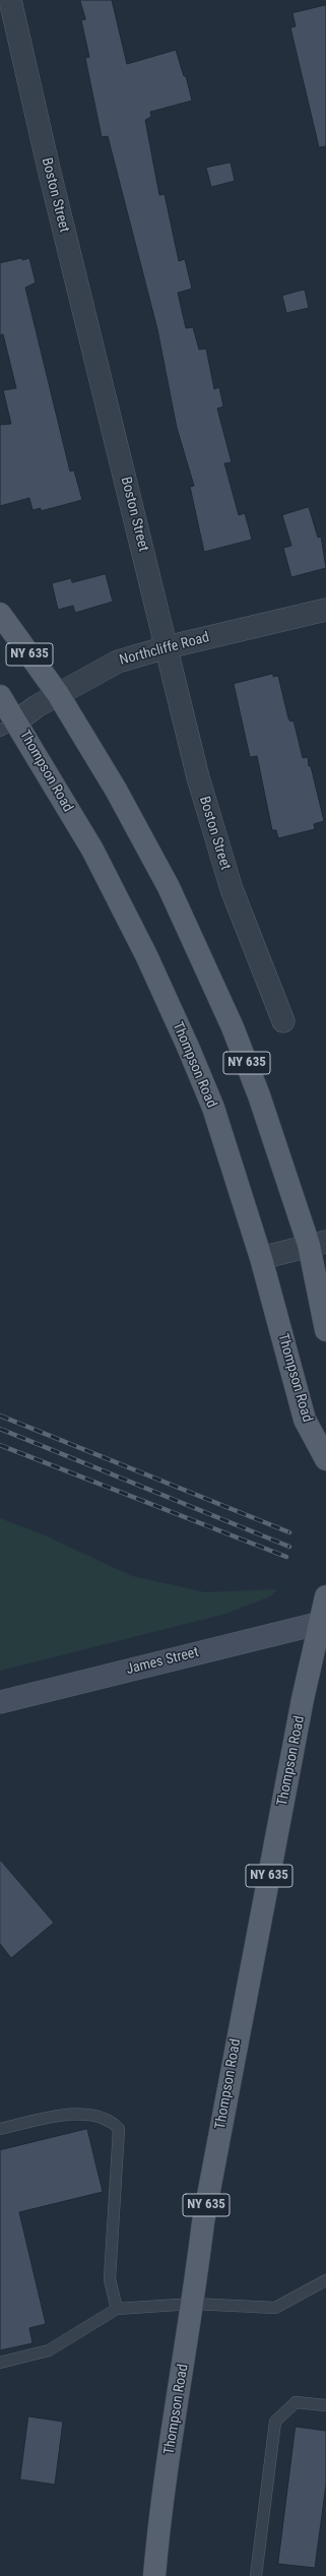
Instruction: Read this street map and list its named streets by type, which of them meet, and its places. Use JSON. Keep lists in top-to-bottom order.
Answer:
{
  "streets": {
    "main road": ["NY 635", "Thompson Road", "James Street"],
    "street": ["Boston Street", "Northcliffe Road"]
  },
  "crossings": [
    ["Boston Street", "Northcliffe Road"],
    ["Northcliffe Road", "NY 635"],
    ["Northcliffe Road", "Thompson Road"],
    ["Thompson Road", "James Street"]
  ]
}
